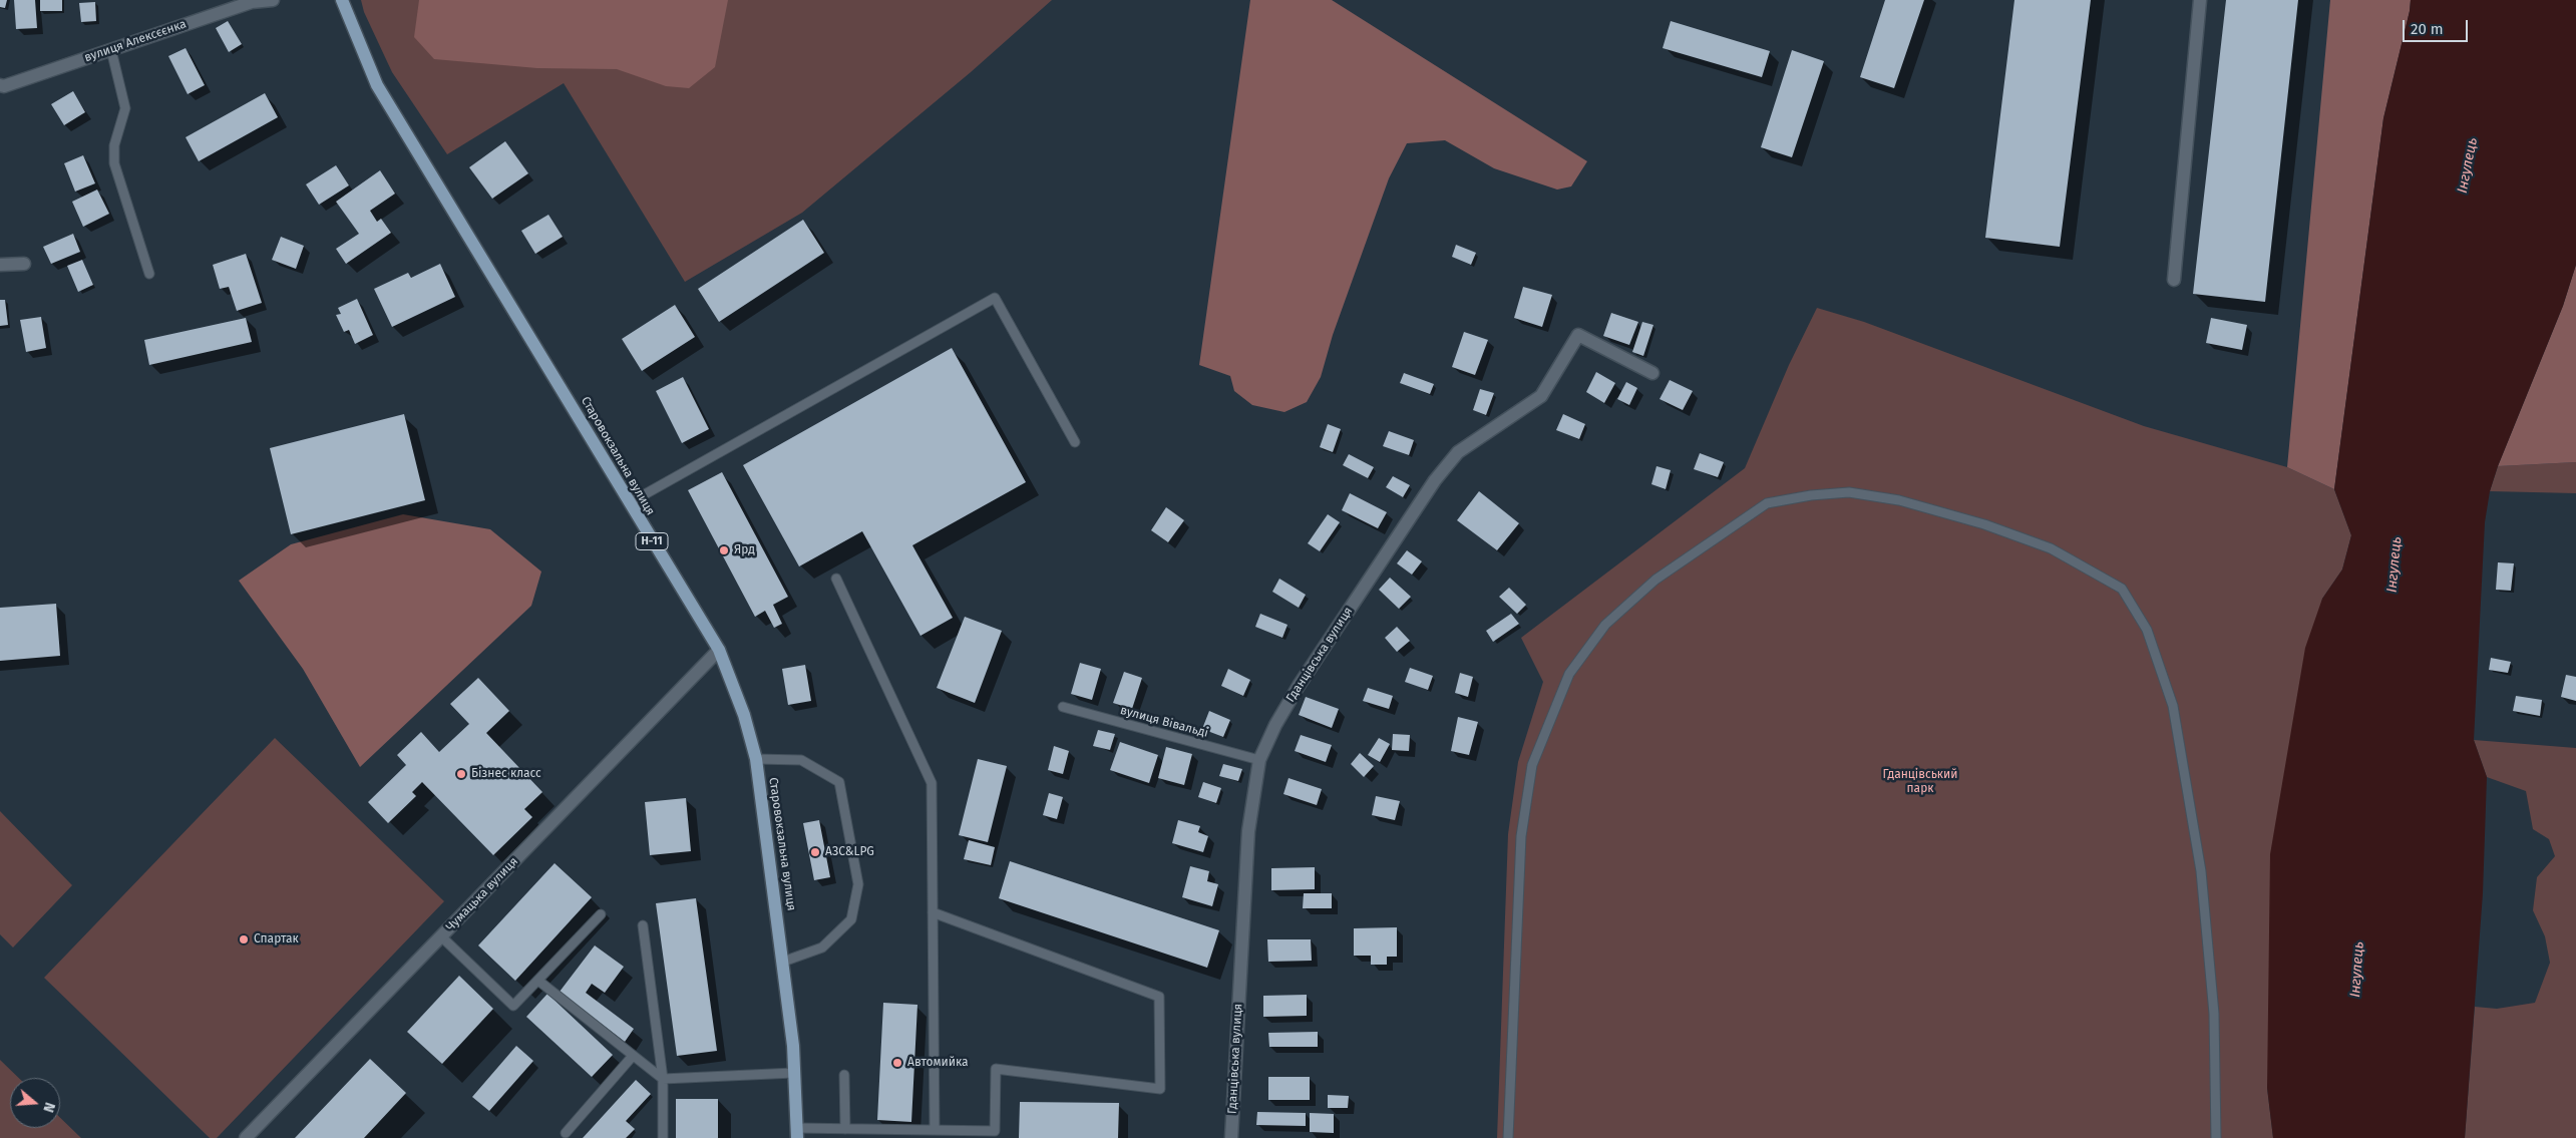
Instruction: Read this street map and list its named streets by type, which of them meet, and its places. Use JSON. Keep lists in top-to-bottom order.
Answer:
{
  "streets": {
    "main road": ["Старовокзальна вулиця", "Н-11"],
    "street": ["вулиця Алексєєнка", "Гданцівська вулиця", "Чумацька вулиця"],
    "lane": ["вулиця Вівальді"]
  },
  "crossings": [
    ["Старовокзальна вулиця", "Чумацька вулиця"],
    ["Гданцівська вулиця", "вулиця Вівальді"]
  ],
  "water": ["Інгулець"],
  "parks": ["Гданцівський парк"],
  "places": [
    "Ярд",
    "Бізнес класс",
    "АЗС&LPG",
    "Спартак",
    "Автомийка"
  ],
  "scale_bar": "20 m",
  "north": "right"
}
